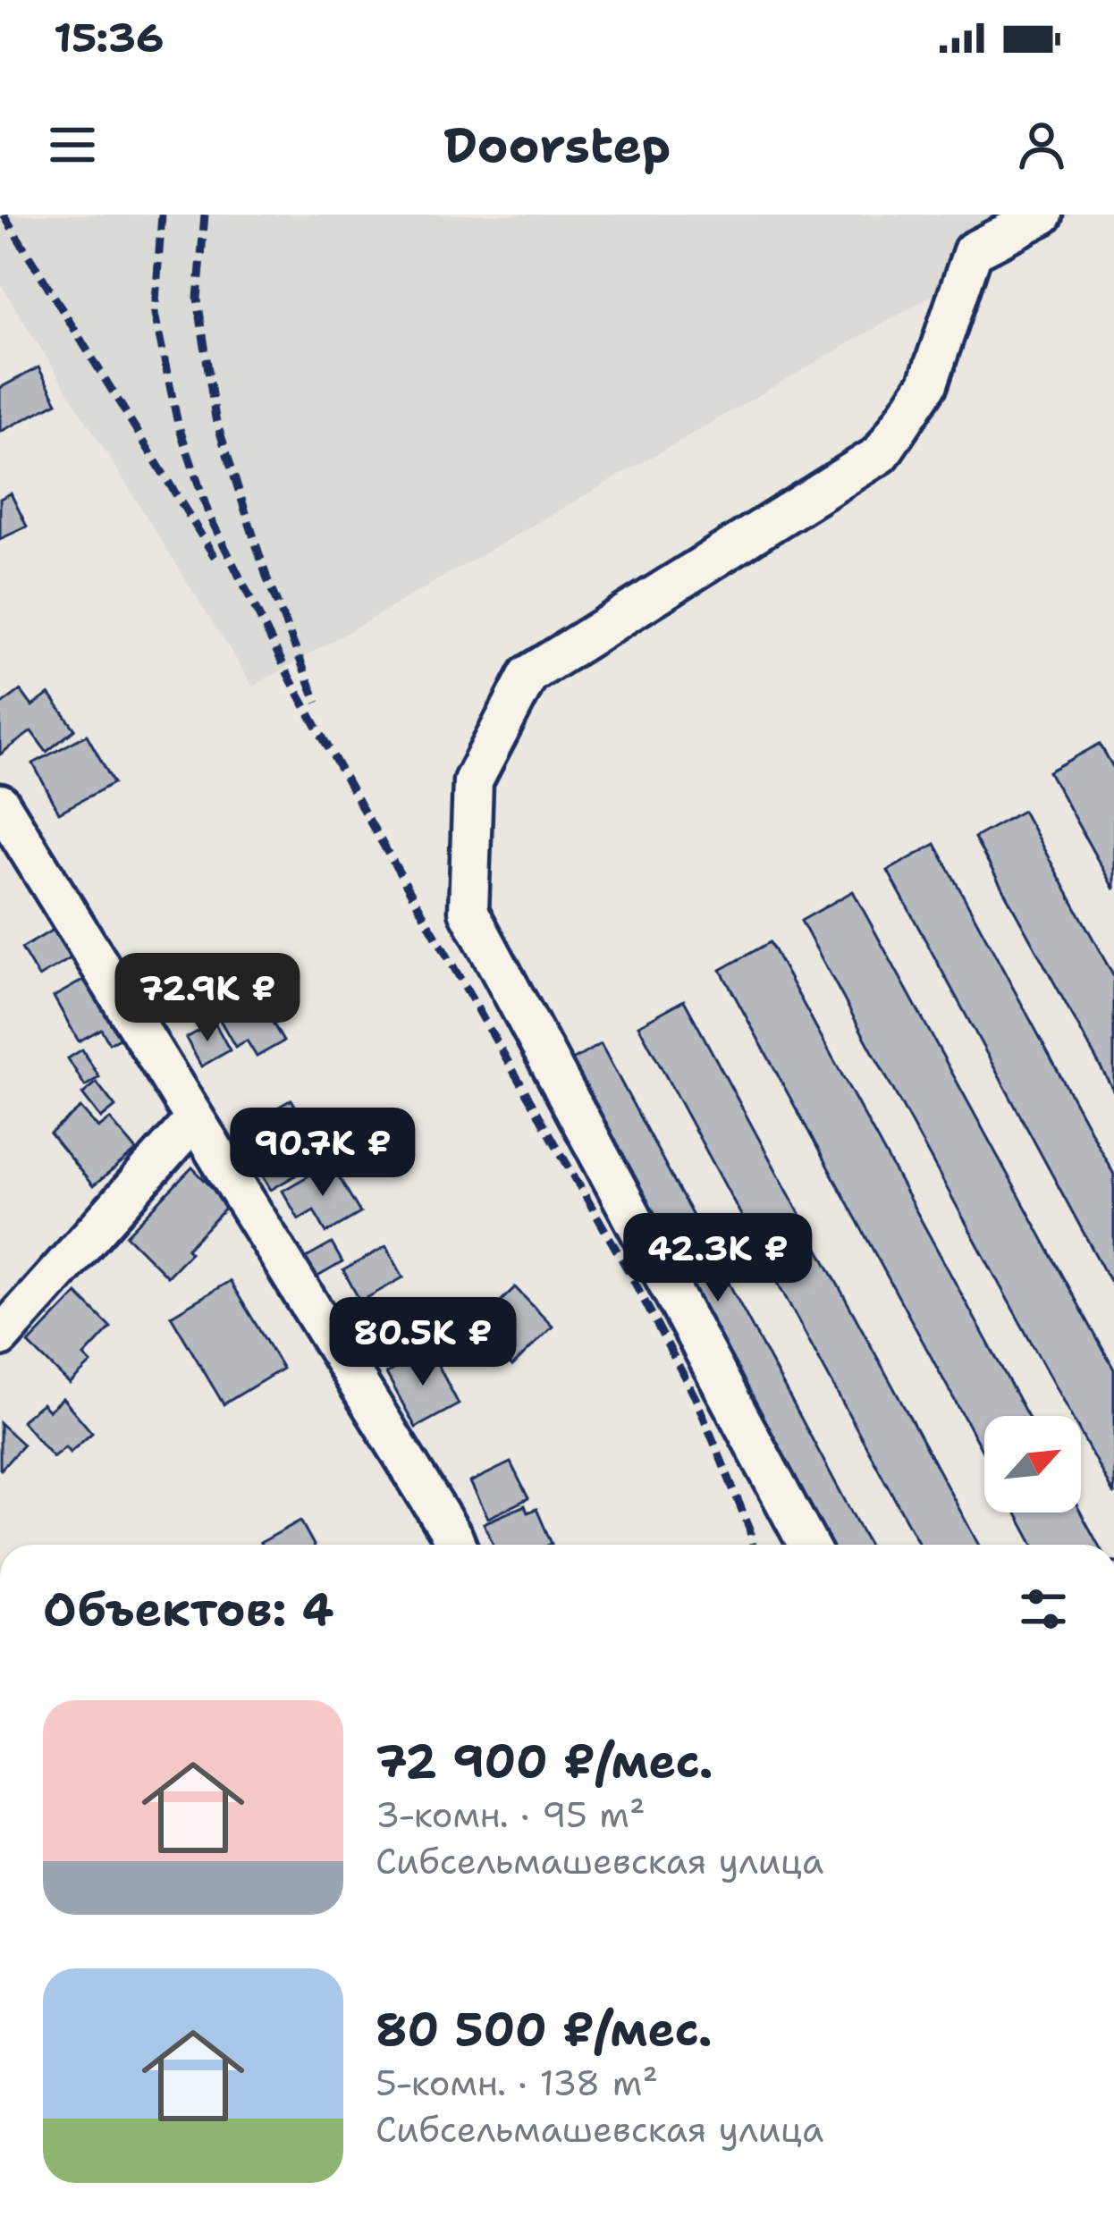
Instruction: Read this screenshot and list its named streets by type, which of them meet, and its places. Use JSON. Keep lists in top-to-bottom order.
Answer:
{
  "north": "top right",
  "page": {
    "status": "15:36",
    "header": "Doorstep",
    "price": [
      "72.9K ₽",
      "90.7K ₽",
      "42.3K ₽",
      "80.5K ₽"
    ],
    "heading": "Объектов: 4",
    "list": [
      {
        "name": "72 900 ₽/мес.",
        "note": "3-комн. · 95 m² · Сибсельмашевская улица"
      },
      {
        "name": "80 500 ₽/мес.",
        "note": "5-комн. · 138 m² · Сибсельмашевская улица"
      }
    ]
  }
}
